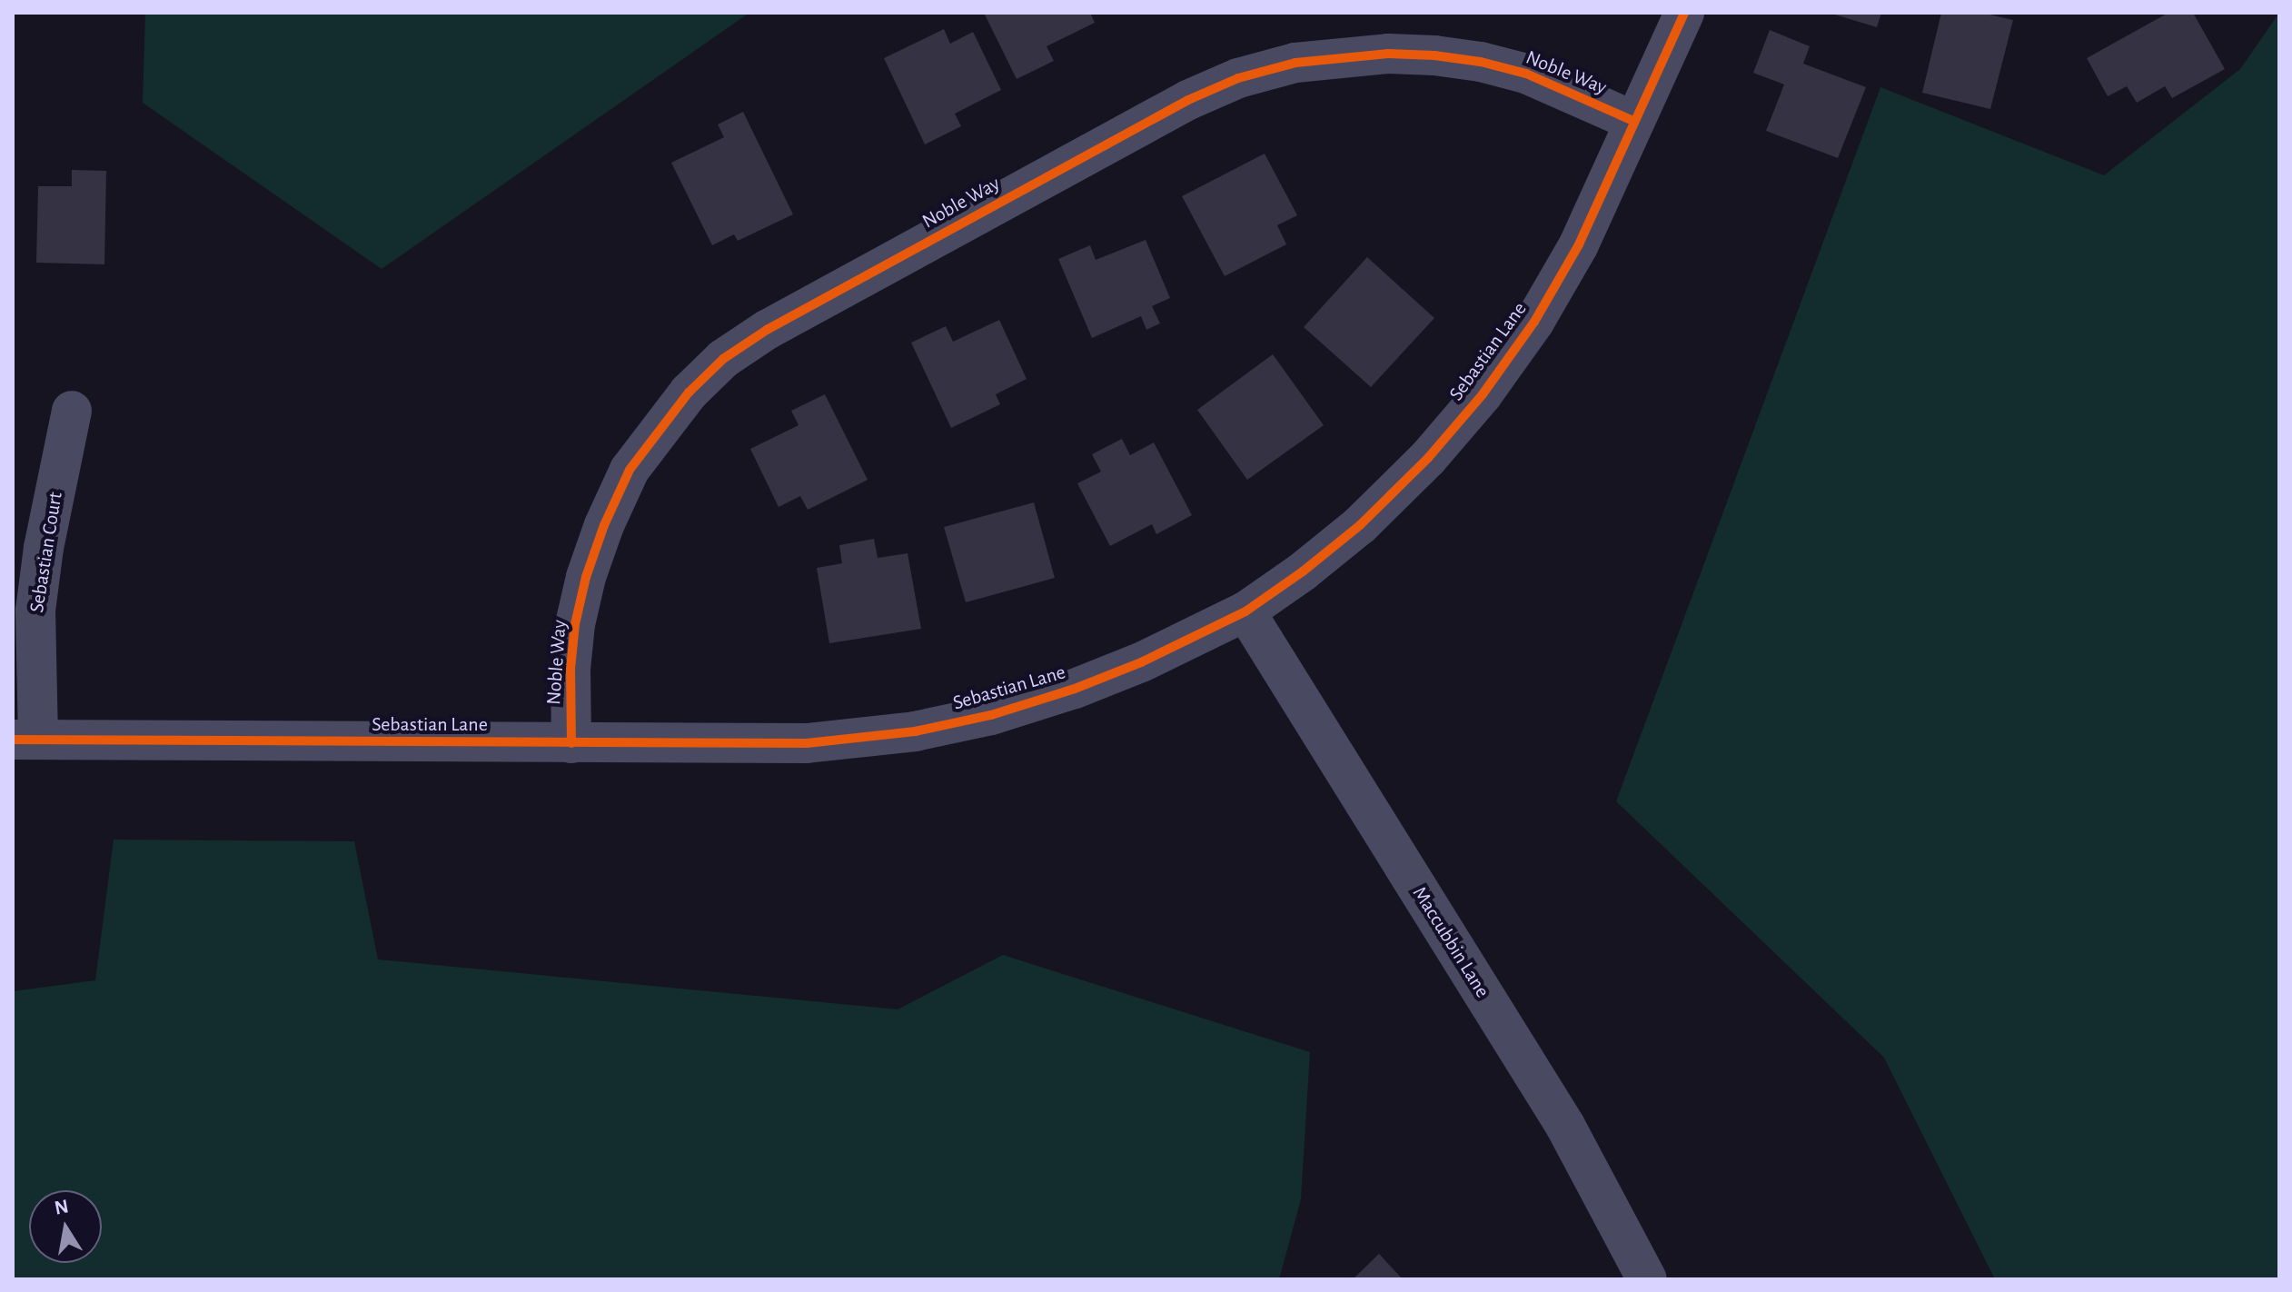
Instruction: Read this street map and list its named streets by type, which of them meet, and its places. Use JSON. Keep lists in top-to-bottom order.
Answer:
{
  "streets": {
    "street": [
      "Noble Way",
      "Sebastian Lane",
      "Sebastian Court",
      "Maccubbin Lane"
    ]
  },
  "crossings": [
    ["Noble Way", "Sebastian Lane"],
    ["Sebastian Lane", "Sebastian Court"],
    ["Sebastian Lane", "Maccubbin Lane"]
  ],
  "north": "top"
}
